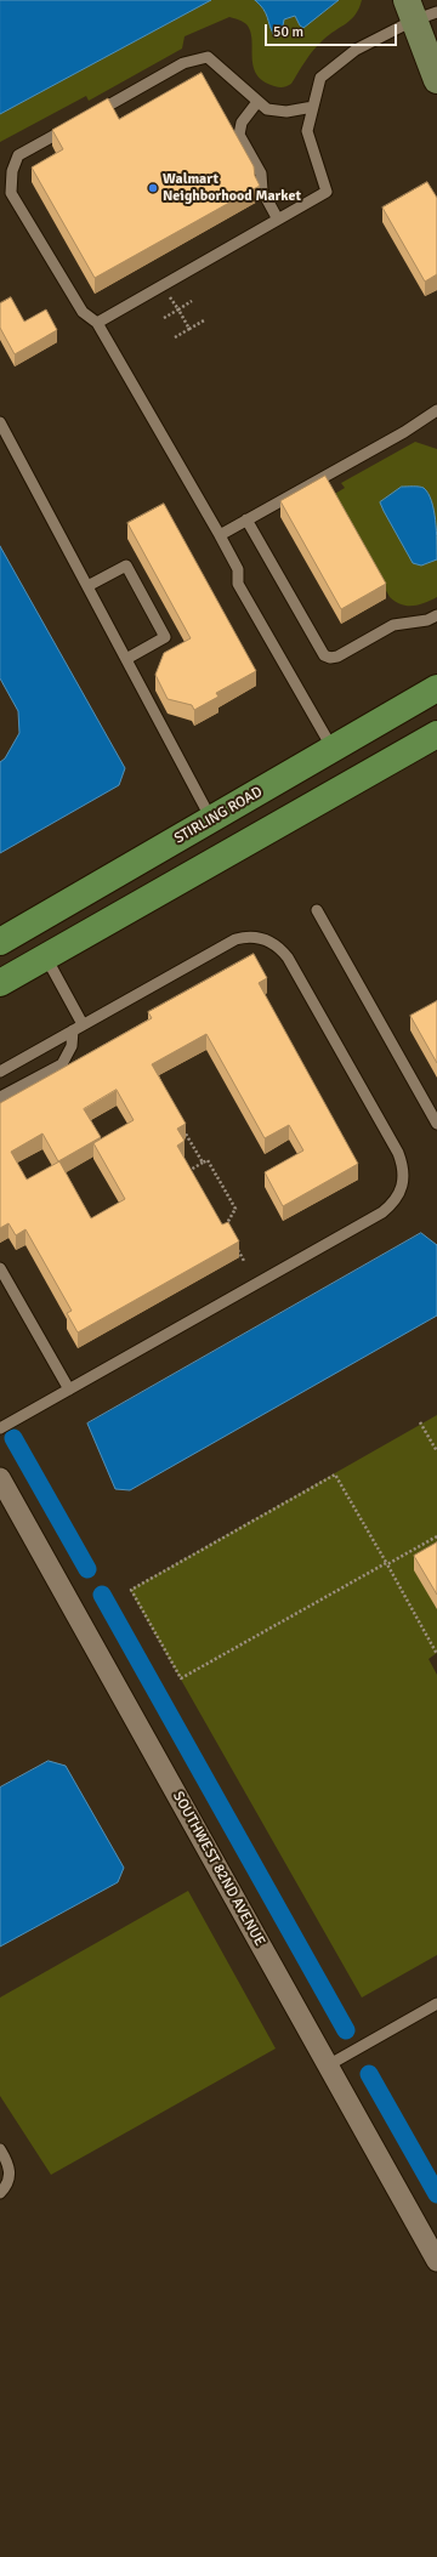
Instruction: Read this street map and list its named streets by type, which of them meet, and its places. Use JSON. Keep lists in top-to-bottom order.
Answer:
{
  "streets": {
    "main road": ["STIRLING ROAD"],
    "street": ["SOUTHWEST 82ND AVENUE"]
  },
  "places": ["Walmart Neighborhood Market"],
  "scale_bar": "50 m"
}
